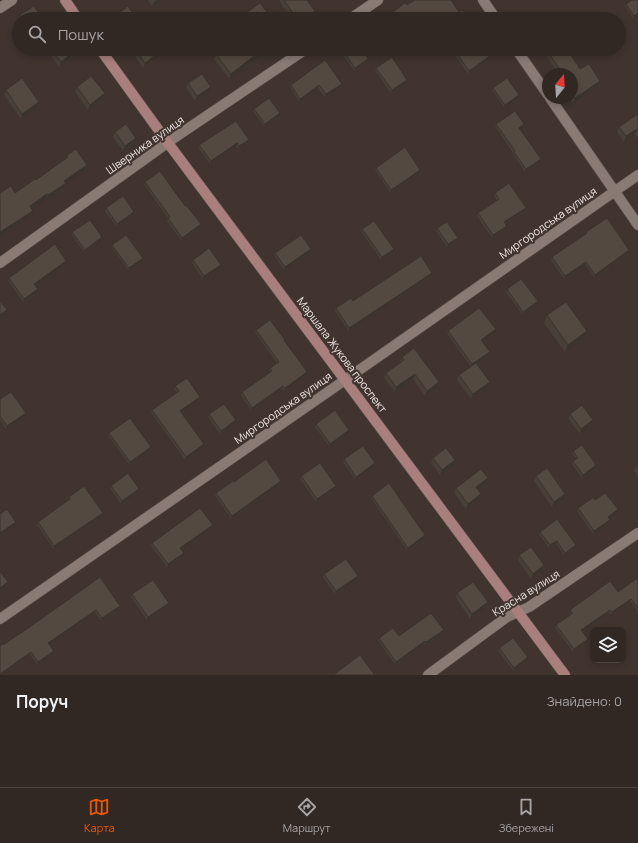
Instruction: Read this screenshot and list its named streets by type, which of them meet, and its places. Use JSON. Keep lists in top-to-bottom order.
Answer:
{
  "streets": {
    "street": [
      "Шверника вулиця",
      "Миргородська вулиця",
      "Маршала Жукова проспект",
      "Красна вулиця"
    ]
  },
  "crossings": [
    ["Шверника вулиця", "Маршала Жукова проспект"],
    ["Миргородська вулиця", "Маршала Жукова проспект"],
    ["Маршала Жукова проспект", "Красна вулиця"]
  ],
  "north": "top",
  "page": {
    "search": "Пошук",
    "heading": ["Поруч", "Знайдено: 0"],
    "nav": ["Карта", "Маршрут", "Збережені"]
  }
}
